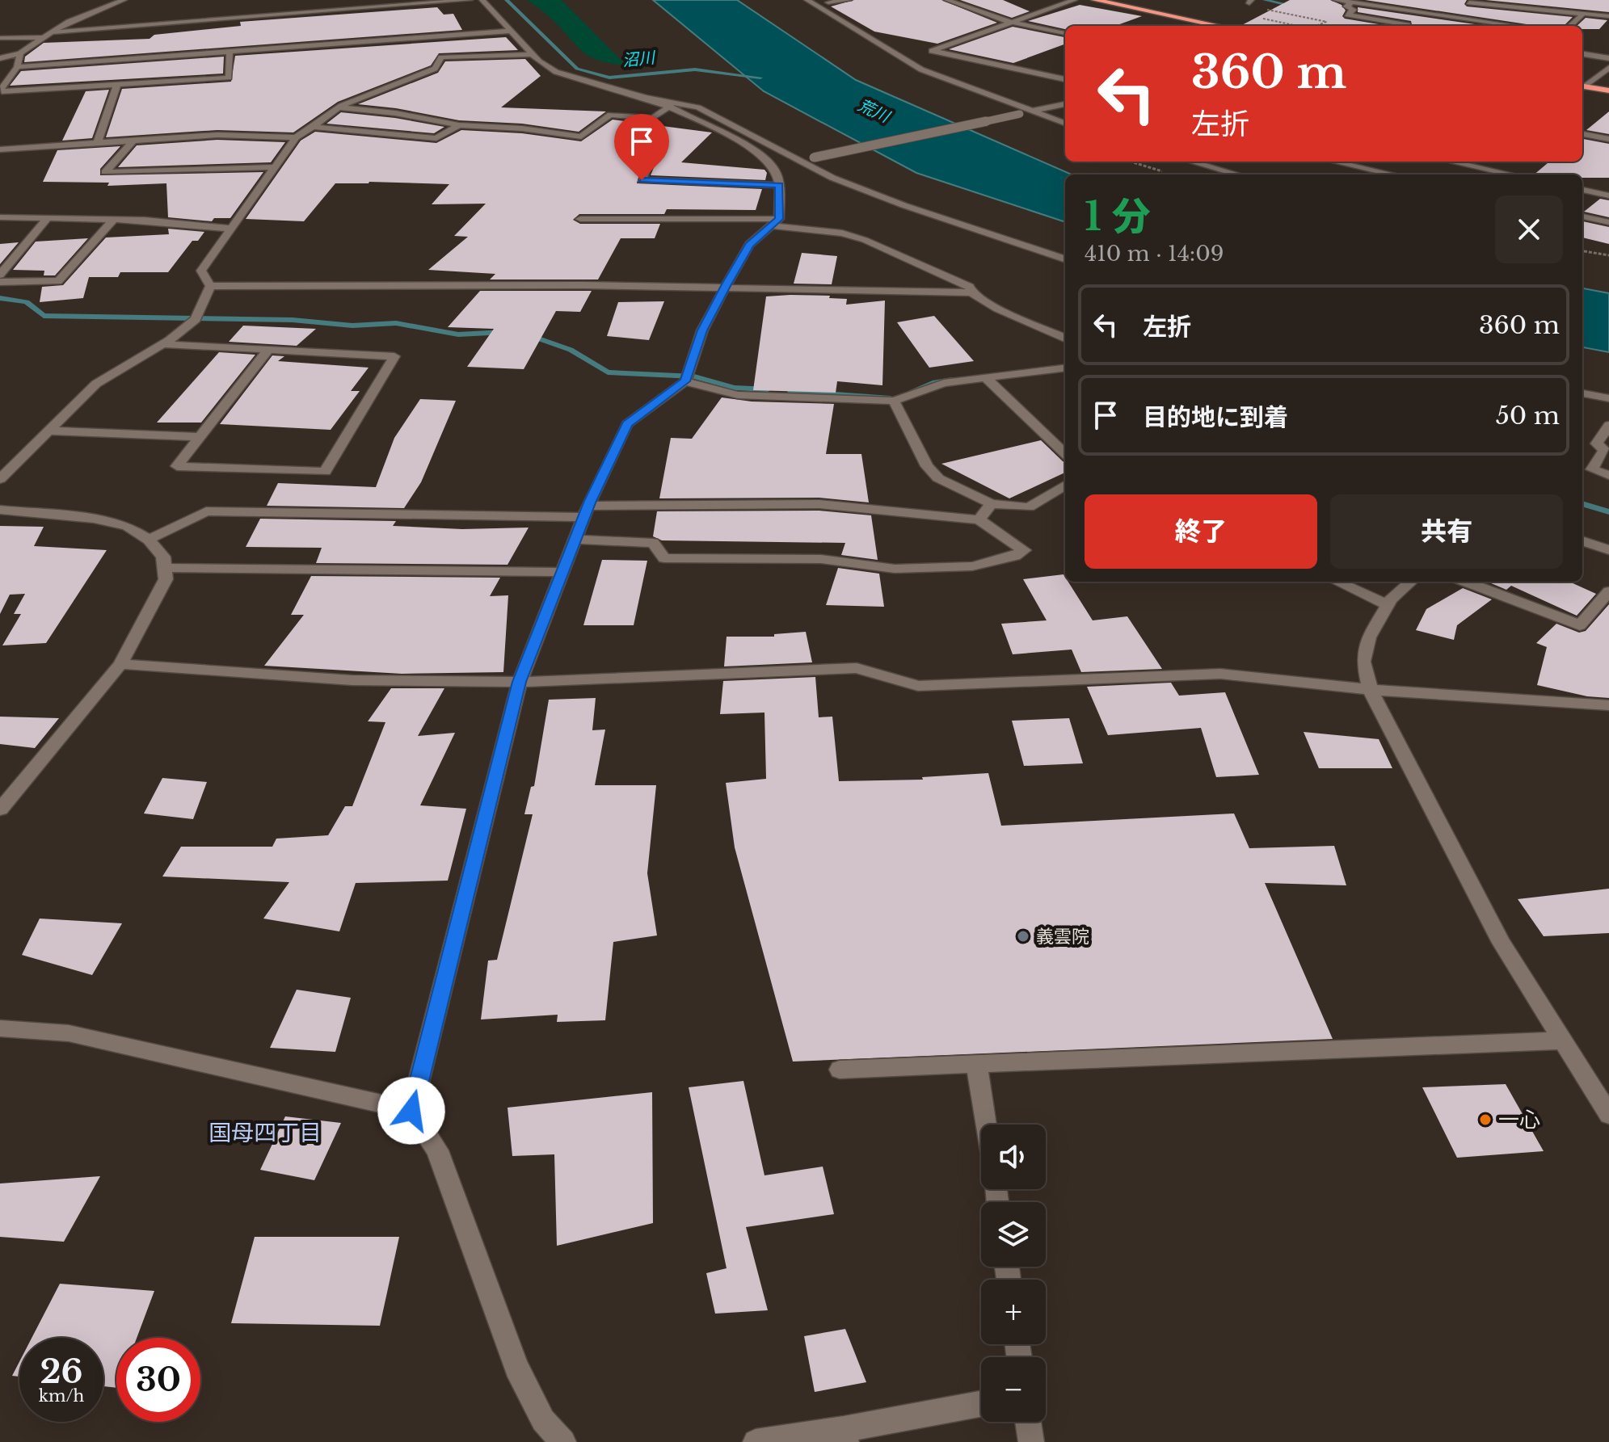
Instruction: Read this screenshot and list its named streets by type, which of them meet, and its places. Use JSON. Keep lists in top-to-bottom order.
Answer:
{
  "districts": ["国母四丁目"],
  "water": ["沼川", "荒川"],
  "places": ["義雲院", "一心"],
  "page": {
    "turn": ["360 m", "左折"],
    "heading": ["1 分", "410 m · 14:09"],
    "list": [
      {
        "name": "左折",
        "value": "360 m"
      },
      {
        "name": "目的地に到着",
        "value": "50 m"
      }
    ],
    "buttons": ["終了", "共有"],
    "map_buttons": ["+", "−"],
    "speed": "26 km/h",
    "limit": "30"
  }
}
